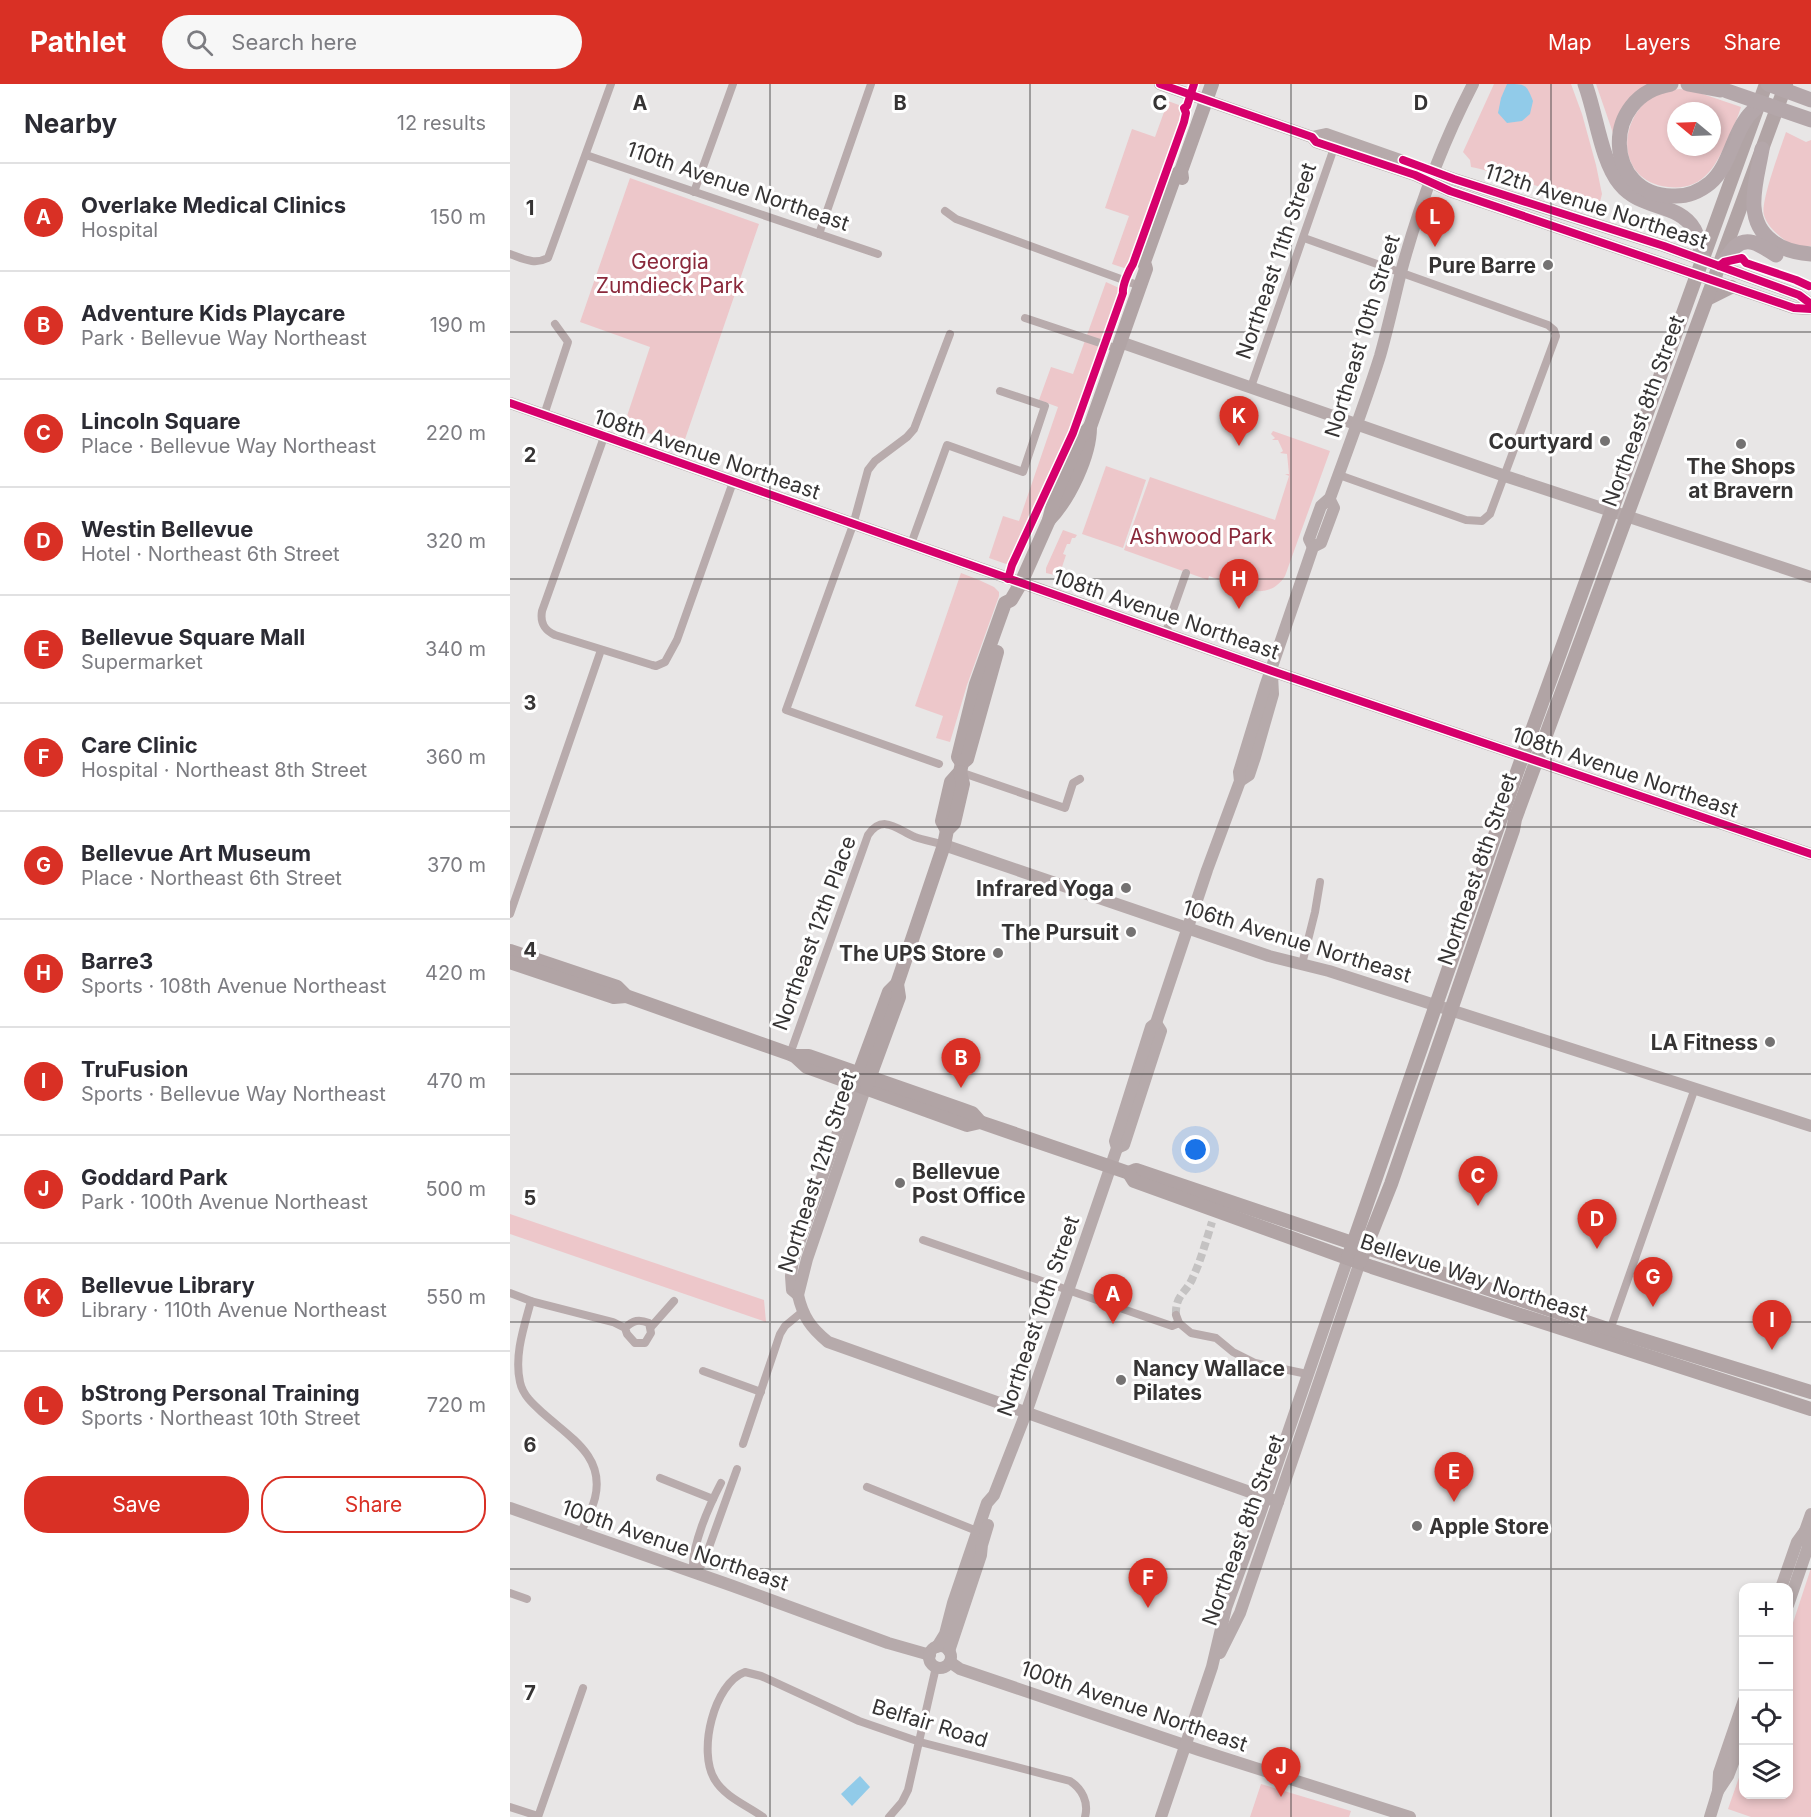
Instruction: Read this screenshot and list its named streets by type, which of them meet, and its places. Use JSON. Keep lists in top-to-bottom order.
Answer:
{
  "streets": {
    "main road": [
      "112th Avenue Northeast",
      "Northeast 10th Street",
      "Northeast 8th Street",
      "108th Avenue Northeast",
      "106th Avenue Northeast",
      "Northeast 12th Street",
      "Bellevue Way Northeast",
      "100th Avenue Northeast"
    ],
    "street": [
      "110th Avenue Northeast",
      "Northeast 11th Street",
      "Northeast 12th Place",
      "Belfair Road"
    ]
  },
  "crossings": [
    ["112th Avenue Northeast", "Northeast 11th Street"],
    ["112th Avenue Northeast", "Northeast 10th Street"],
    ["112th Avenue Northeast", "Northeast 8th Street"],
    ["112th Avenue Northeast", "Northeast 12th Street"],
    ["Northeast 10th Street", "108th Avenue Northeast"],
    ["Northeast 10th Street", "106th Avenue Northeast"],
    ["Northeast 10th Street", "Bellevue Way Northeast"],
    ["Northeast 10th Street", "100th Avenue Northeast"],
    ["Northeast 8th Street", "108th Avenue Northeast"],
    ["Northeast 8th Street", "106th Avenue Northeast"],
    ["Northeast 8th Street", "Bellevue Way Northeast"],
    ["Northeast 8th Street", "100th Avenue Northeast"],
    ["108th Avenue Northeast", "Northeast 12th Street"],
    ["Northeast 12th Place", "106th Avenue Northeast"],
    ["Northeast 12th Place", "Northeast 12th Street"],
    ["Northeast 12th Place", "Bellevue Way Northeast"],
    ["106th Avenue Northeast", "Northeast 12th Street"],
    ["Northeast 12th Street", "Bellevue Way Northeast"]
  ],
  "parks": ["Georgia Zumdieck Park", "Ashwood Park"],
  "places": [
    "Pure Barre",
    "Courtyard",
    "The Shops at Bravern",
    "Infrared Yoga",
    "The Pursuit",
    "The UPS Store",
    "LA Fitness",
    "Bellevue Post Office",
    "Nancy Wallace Pilates",
    "Apple Store"
  ],
  "north": "left",
  "page": {
    "header": "Pathlet",
    "search": "Search here",
    "nav": ["Map", "Layers", "Share"],
    "heading": ["Nearby", "12 results"],
    "list": [
      {
        "mark": "A",
        "name": "Overlake Medical Clinics",
        "note": "Hospital",
        "value": "150 m"
      },
      {
        "mark": "B",
        "name": "Adventure Kids Playcare",
        "note": "Park · Bellevue Way Northeast",
        "value": "190 m"
      },
      {
        "mark": "C",
        "name": "Lincoln Square",
        "note": "Place · Bellevue Way Northeast",
        "value": "220 m"
      },
      {
        "mark": "D",
        "name": "Westin Bellevue",
        "note": "Hotel · Northeast 6th Street",
        "value": "320 m"
      },
      {
        "mark": "E",
        "name": "Bellevue Square Mall",
        "note": "Supermarket",
        "value": "340 m"
      },
      {
        "mark": "F",
        "name": "Care Clinic",
        "note": "Hospital · Northeast 8th Street",
        "value": "360 m"
      },
      {
        "mark": "G",
        "name": "Bellevue Art Museum",
        "note": "Place · Northeast 6th Street",
        "value": "370 m"
      },
      {
        "mark": "H",
        "name": "Barre3",
        "note": "Sports · 108th Avenue Northeast",
        "value": "420 m"
      },
      {
        "mark": "I",
        "name": "TruFusion",
        "note": "Sports · Bellevue Way Northeast",
        "value": "470 m"
      },
      {
        "mark": "J",
        "name": "Goddard Park",
        "note": "Park · 100th Avenue Northeast",
        "value": "500 m"
      },
      {
        "mark": "K",
        "name": "Bellevue Library",
        "note": "Library · 110th Avenue Northeast",
        "value": "550 m"
      },
      {
        "mark": "L",
        "name": "bStrong Personal Training",
        "note": "Sports · Northeast 10th Street",
        "value": "720 m"
      }
    ],
    "pins": [
      "L",
      "K",
      "H",
      "B",
      "C",
      "D",
      "G",
      "A",
      "I",
      "E",
      "F",
      "J"
    ],
    "buttons": ["Save", "Share"],
    "map_buttons": ["+", "−"]
  },
  "grid": {
    "columns": [
      "A",
      "B",
      "C",
      "D"
    ],
    "rows": [
      "1",
      "2",
      "3",
      "4",
      "5",
      "6",
      "7"
    ]
  }
}
